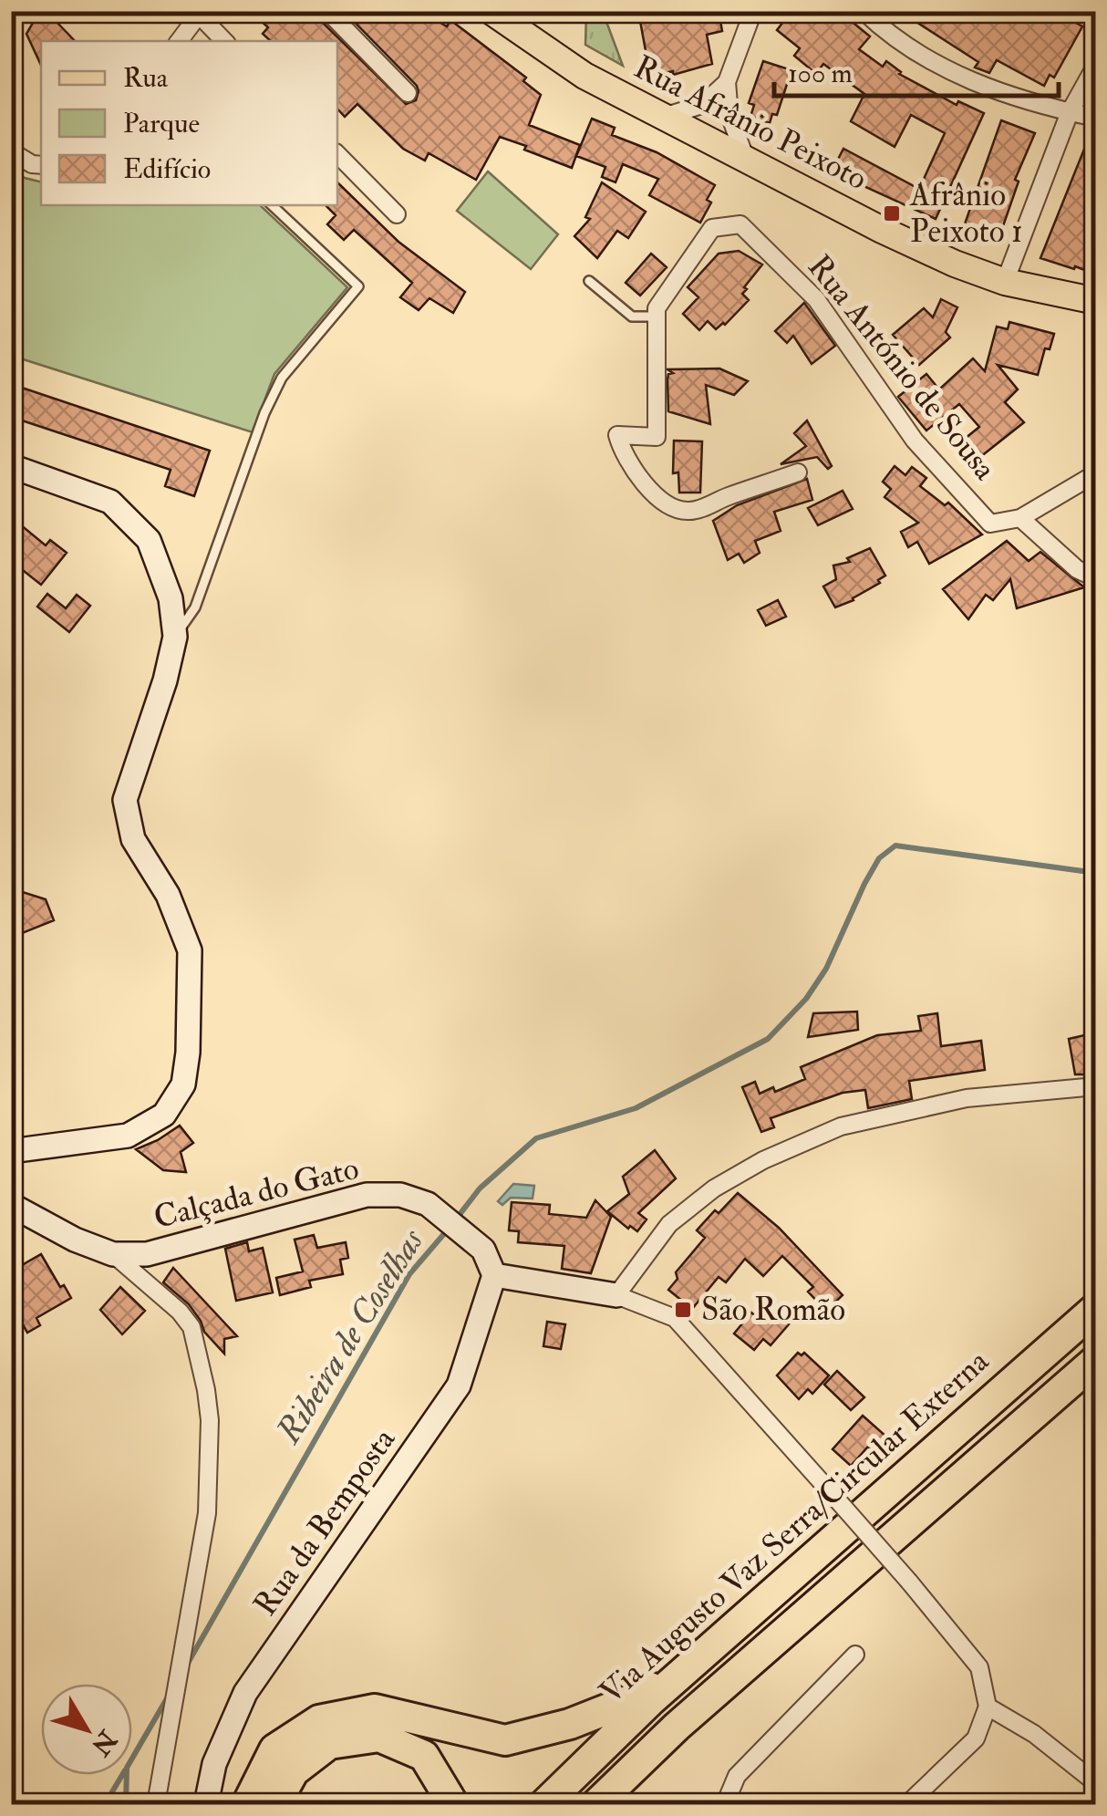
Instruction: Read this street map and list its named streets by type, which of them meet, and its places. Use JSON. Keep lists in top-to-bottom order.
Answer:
{
  "streets": {
    "highway": ["Via Augusto Vaz Serra/Circular Externa"],
    "main road": ["Rua Afrânio Peixoto"],
    "street": ["Rua António de Sousa", "Calçada do Gato", "Rua da Bemposta"]
  },
  "crossings": [
    ["Calçada do Gato", "Rua da Bemposta"]
  ],
  "water": ["Ribeira de Coselhas"],
  "places": {
    "transit": ["Afrânio Peixoto 1", "São Romão"]
  },
  "legend": ["Rua", "Parque", "Edifício"],
  "scale_bar": "100 m",
  "north": "bottom right"
}
